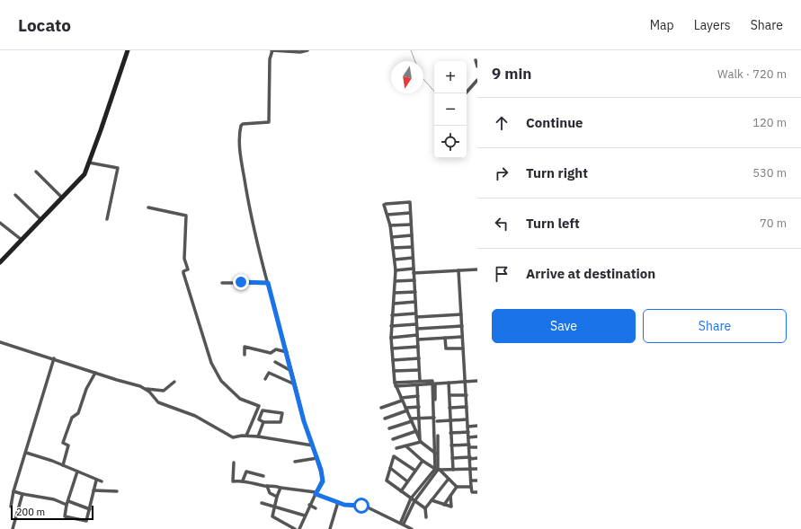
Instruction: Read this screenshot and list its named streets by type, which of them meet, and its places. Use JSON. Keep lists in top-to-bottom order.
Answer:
{
  "scale_bar": "200 m",
  "north": "bottom",
  "page": {
    "header": "Locato",
    "nav": ["Map", "Layers", "Share"],
    "heading": ["9 min", "Walk · 720 m"],
    "map_buttons": ["+", "−"],
    "list": [
      ["Continue", "120 m"],
      ["Turn right", "530 m"],
      ["Turn left", "70 m"],
      "Arrive at destination"
    ],
    "buttons": ["Save", "Share"],
    "scale": "200 m"
  }
}
